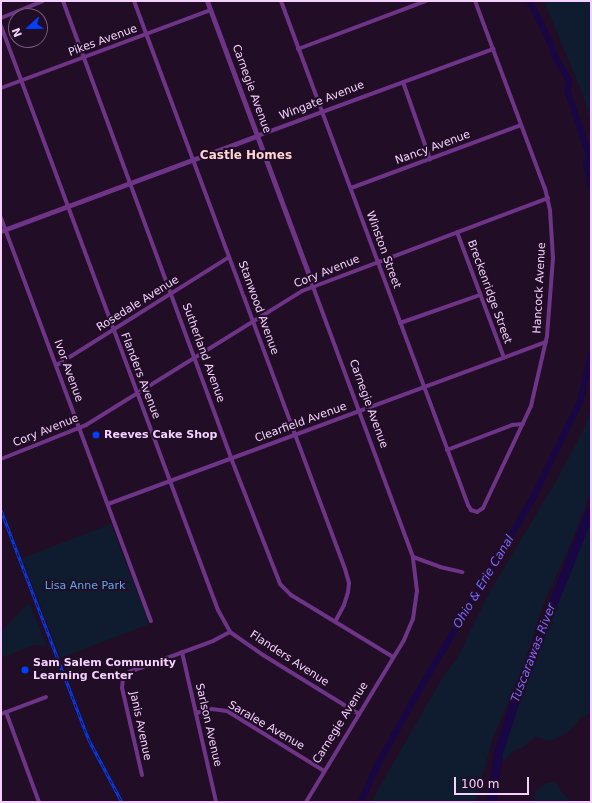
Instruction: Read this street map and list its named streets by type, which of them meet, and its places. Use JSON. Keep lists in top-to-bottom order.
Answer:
{
  "streets": {
    "street": [
      "Pikes Avenue",
      "Carnegie Avenue",
      "Wingate Avenue",
      "Nancy Avenue",
      "Winston Street",
      "Cory Avenue",
      "Hancock Avenue",
      "Breckenridge Street",
      "Rosedale Avenue",
      "Stanwood Avenue",
      "Sutherland Avenue",
      "Ivor Avenue",
      "Flanders Avenue",
      "Clearfield Avenue",
      "Sarlson Avenue",
      "Janis Avenue",
      "Saralee Avenue"
    ]
  },
  "crossings": [
    ["Pikes Avenue", "Carnegie Avenue"],
    ["Pikes Avenue", "Stanwood Avenue"],
    ["Pikes Avenue", "Sutherland Avenue"],
    ["Pikes Avenue", "Flanders Avenue"],
    ["Carnegie Avenue", "Wingate Avenue"],
    ["Carnegie Avenue", "Cory Avenue"],
    ["Carnegie Avenue", "Sutherland Avenue"],
    ["Carnegie Avenue", "Flanders Avenue"],
    ["Carnegie Avenue", "Clearfield Avenue"],
    ["Carnegie Avenue", "Saralee Avenue"],
    ["Wingate Avenue", "Winston Street"],
    ["Wingate Avenue", "Hancock Avenue"],
    ["Wingate Avenue", "Stanwood Avenue"],
    ["Wingate Avenue", "Sutherland Avenue"],
    ["Wingate Avenue", "Ivor Avenue"],
    ["Wingate Avenue", "Flanders Avenue"],
    ["Nancy Avenue", "Winston Street"],
    ["Nancy Avenue", "Hancock Avenue"],
    ["Winston Street", "Cory Avenue"],
    ["Winston Street", "Hancock Avenue"],
    ["Winston Street", "Clearfield Avenue"],
    ["Cory Avenue", "Hancock Avenue"],
    ["Cory Avenue", "Breckenridge Street"],
    ["Cory Avenue", "Stanwood Avenue"],
    ["Cory Avenue", "Sutherland Avenue"],
    ["Cory Avenue", "Ivor Avenue"],
    ["Cory Avenue", "Flanders Avenue"],
    ["Hancock Avenue", "Clearfield Avenue"],
    ["Breckenridge Street", "Clearfield Avenue"],
    ["Rosedale Avenue", "Stanwood Avenue"],
    ["Rosedale Avenue", "Sutherland Avenue"],
    ["Rosedale Avenue", "Ivor Avenue"],
    ["Rosedale Avenue", "Flanders Avenue"],
    ["Stanwood Avenue", "Sutherland Avenue"],
    ["Stanwood Avenue", "Clearfield Avenue"],
    ["Sutherland Avenue", "Clearfield Avenue"],
    ["Ivor Avenue", "Clearfield Avenue"],
    ["Flanders Avenue", "Clearfield Avenue"],
    ["Flanders Avenue", "Janis Avenue"],
    ["Sarlson Avenue", "Janis Avenue"],
    ["Sarlson Avenue", "Saralee Avenue"]
  ],
  "districts": ["Castle Homes"],
  "water": ["Ohio & Erie Canal", "Tuscarawas River"],
  "parks": ["Lisa Anne Park"],
  "places": ["Reeves Cake Shop", "Sam Salem Community Learning Center"],
  "scale_bar": "100 m",
  "north": "left"
}
